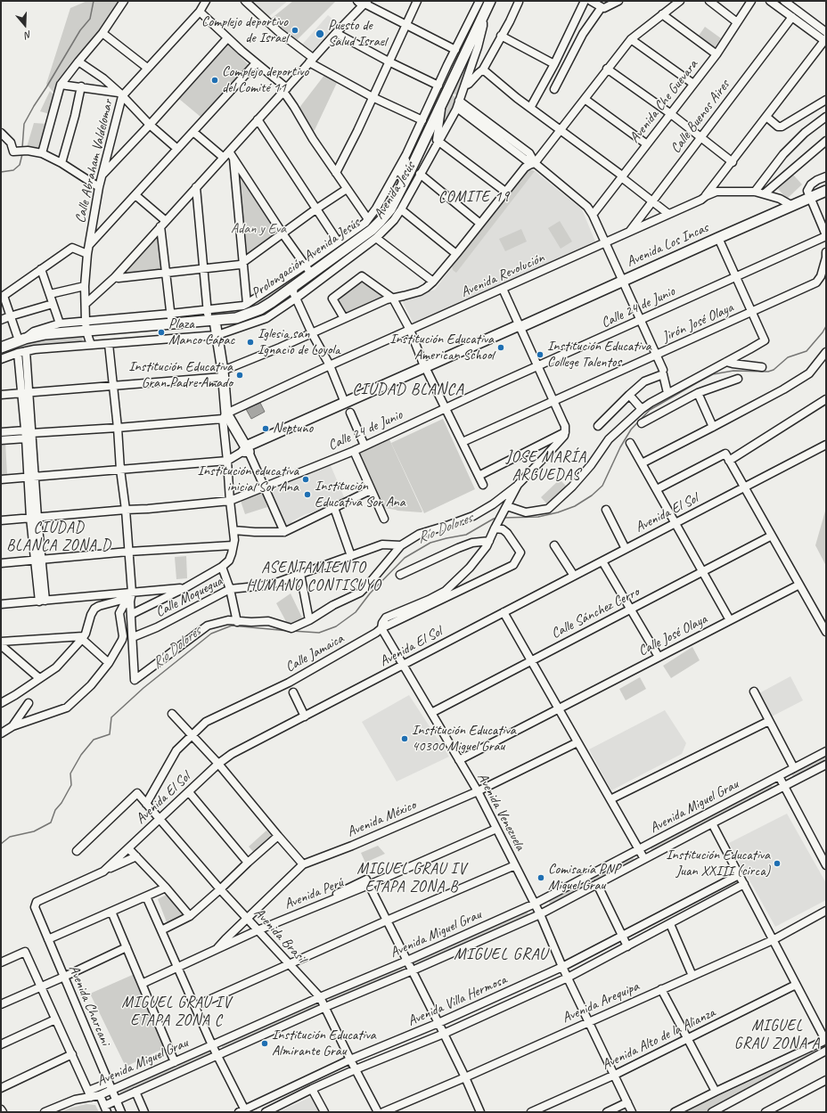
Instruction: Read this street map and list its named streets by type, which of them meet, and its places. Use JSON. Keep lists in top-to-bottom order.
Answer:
{
  "streets": {
    "main road": ["Avenida Los Incas", "Prolongación Avenida Jesús"],
    "street": [
      "Avenida Che Guevara",
      "Calle Buenos Aires",
      "Calle Abraham Valdelomar",
      "Avenida Jesús",
      "Avenida Revolución",
      "Calle 24 de Junio",
      "Jirón José Olaya",
      "Avenida El Sol",
      "Calle Moquegua",
      "Calle Sánchez Cerro",
      "Calle José Olaya",
      "Calle Jamaica",
      "Avenida Miguel Grau",
      "Avenida Venezuela",
      "Avenida México",
      "Avenida Perú",
      "Avenida Brasil",
      "Avenida Villa Hermosa",
      "Avenida Arequipa",
      "Avenida Charcani",
      "Avenida Alto de la Alianza"
    ]
  },
  "crossings": [
    ["Calle Buenos Aires", "Avenida Revolución"],
    ["Calle Abraham Valdelomar", "Avenida Jesús"],
    ["Calle Abraham Valdelomar", "Prolongación Avenida Jesús"],
    ["Avenida Jesús", "Prolongación Avenida Jesús"],
    ["Avenida Los Incas", "Avenida Revolución"],
    ["Avenida El Sol", "Avenida Venezuela"],
    ["Avenida El Sol", "Avenida Brasil"],
    ["Avenida El Sol", "Avenida Charcani"],
    ["Calle Sánchez Cerro", "Avenida Venezuela"],
    ["Calle José Olaya", "Avenida Venezuela"],
    ["Calle Jamaica", "Avenida Venezuela"],
    ["Calle Jamaica", "Avenida Brasil"],
    ["Avenida Miguel Grau", "Avenida Venezuela"],
    ["Avenida Miguel Grau", "Avenida Brasil"],
    ["Avenida Miguel Grau", "Avenida Charcani"],
    ["Avenida Venezuela", "Avenida México"],
    ["Avenida Venezuela", "Avenida Villa Hermosa"],
    ["Avenida Venezuela", "Avenida Arequipa"],
    ["Avenida Venezuela", "Avenida Alto de la Alianza"],
    ["Avenida México", "Avenida Perú"],
    ["Avenida México", "Avenida Brasil"],
    ["Avenida Perú", "Avenida Brasil"],
    ["Avenida Brasil", "Avenida Villa Hermosa"]
  ],
  "districts": [
    "COMITE 19",
    "CIUDAD BLANCA",
    "JOSE MARÍA ARGUEDAS",
    "CIUDAD BLANCA ZONA D",
    "ASENTAMIENTO HUMANO CONTISUYO",
    "MIGUEL GRAU IV ETAPA ZONA B",
    "MIGUEL GRAU",
    "MIGUEL GRAU IV ETAPA ZONA C",
    "MIGUEL GRAU ZONA A"
  ],
  "water": ["Río Dolores"],
  "parks": ["Adan y Eva"],
  "places": [
    "Complejo deportivo de Israel",
    "Puesto de Salud Israel",
    "Complejo deportivo del Comité 11",
    "Plaza Manco Cápac",
    "Iglesia san Ignacio de Loyola",
    "Institución Educativa American School",
    "Institución Educativa College Talentos",
    "Institución Educativa Gran Padre Amado",
    "Neptuno",
    "Institución educativa inicial Sor Ana",
    "Institución Educativa Sor Ana",
    "Institución Educativa 40300 Miguel Grau",
    "Institución Educativa Juan XXIII (circa)",
    "Comisaría PNP Miguel Grau",
    "Institución Educativa Almirante Grau"
  ],
  "north": "bottom"
}
